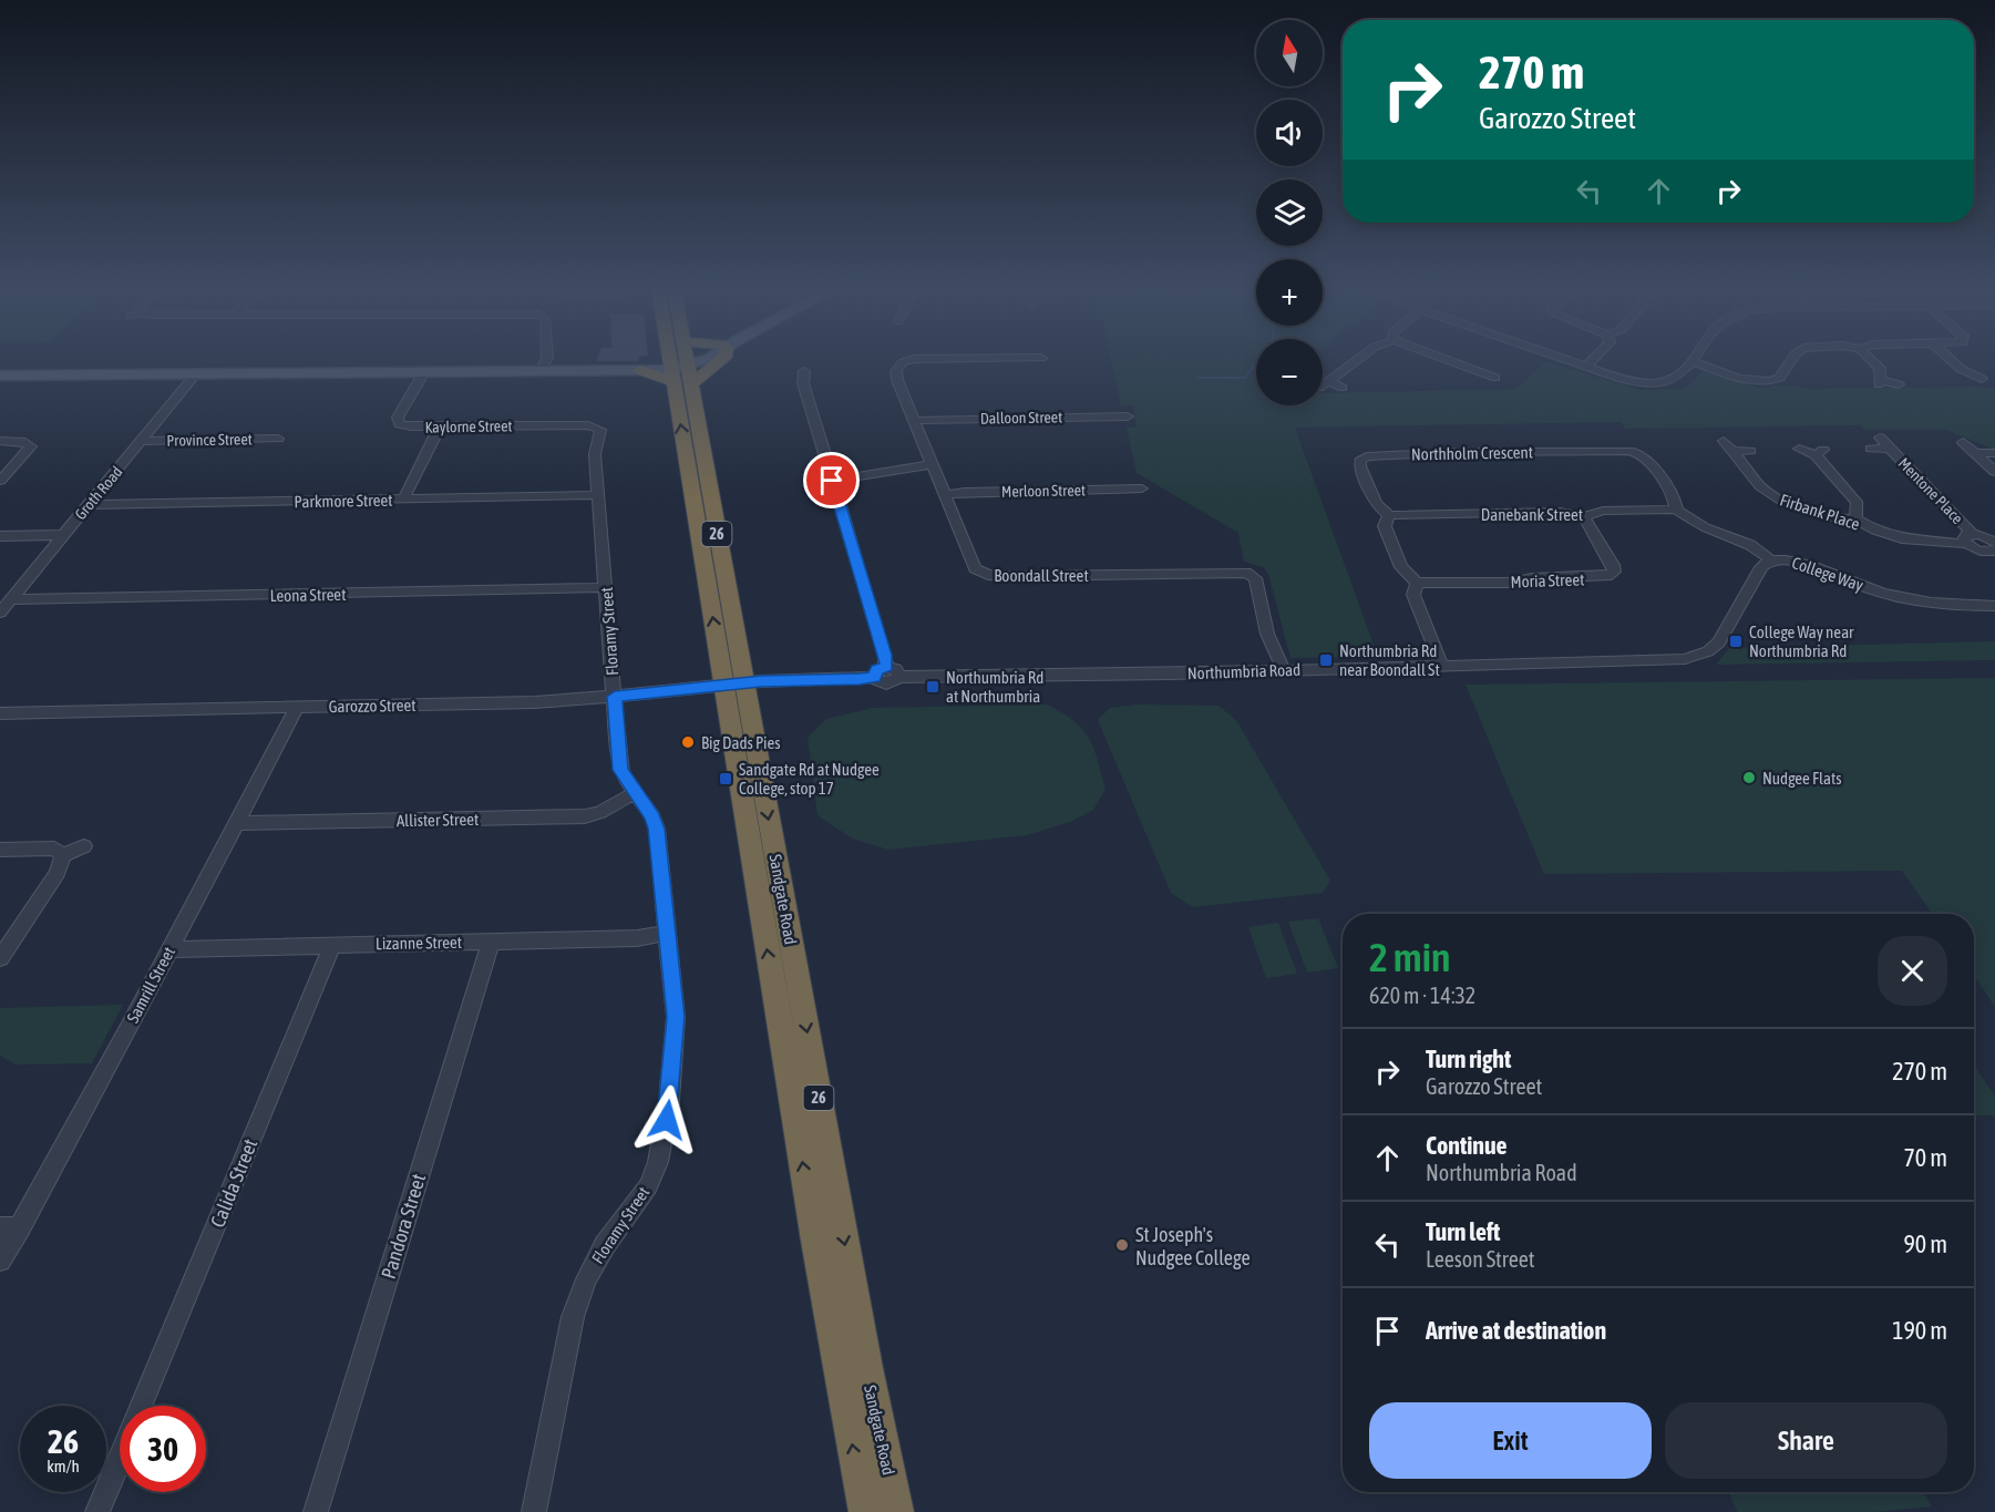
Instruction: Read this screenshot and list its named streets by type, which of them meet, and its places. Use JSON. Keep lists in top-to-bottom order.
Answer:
{
  "streets": {
    "highway": ["26", "Sandgate Road"],
    "street": [
      "Dalloon Street",
      "Kaylorne Street",
      "Province Street",
      "Northholm Crescent",
      "Merloon Street",
      "Mentone Place",
      "Groth Road",
      "Parkmore Street",
      "Firbank Place",
      "Danebank Street",
      "College Way",
      "Boondall Street",
      "Moria Street",
      "Leona Street",
      "Floramy Street",
      "Northumbria Road",
      "Garozzo Street",
      "Allister Street",
      "Lizanne Street",
      "Samrill Street",
      "Calida Street",
      "Pandora Street"
    ]
  },
  "crossings": [
    ["Dalloon Street", "Boondall Street"],
    ["Kaylorne Street", "Floramy Street"],
    ["Province Street", "Groth Road"],
    ["Northholm Crescent", "Danebank Street"],
    ["Northholm Crescent", "Moria Street"],
    ["Northholm Crescent", "Northumbria Road"],
    ["Merloon Street", "Boondall Street"],
    ["Mentone Place", "Firbank Place"],
    ["Groth Road", "Parkmore Street"],
    ["Groth Road", "Leona Street"],
    ["Parkmore Street", "Floramy Street"],
    ["Danebank Street", "Moria Street"],
    ["College Way", "Northumbria Road"],
    ["Boondall Street", "Northumbria Road"],
    ["Leona Street", "Floramy Street"],
    ["Floramy Street", "Garozzo Street"],
    ["Floramy Street", "Allister Street"],
    ["Floramy Street", "Lizanne Street"],
    ["Garozzo Street", "Sandgate Road"],
    ["Garozzo Street", "Samrill Street"],
    ["Allister Street", "Samrill Street"],
    ["Lizanne Street", "Samrill Street"],
    ["Lizanne Street", "Calida Street"],
    ["Lizanne Street", "Pandora Street"]
  ],
  "places": {
    "transit": [
      "College Way near Northumbria Rd",
      "Northumbria Rd near Boondall St",
      "Northumbria Rd at Northumbria",
      "Sandgate Rd at Nudgee College, stop 17"
    ],
    "other": ["Big Dads Pies", "Nudgee Flats", "St Joseph's Nudgee College"]
  },
  "north": "top",
  "page": {
    "map_buttons": ["+", "−"],
    "turn": ["270 m", "Garozzo Street"],
    "heading": ["2 min", "620 m · 14:32"],
    "list": [
      {
        "name": "Turn right",
        "note": "Garozzo Street",
        "value": "270 m"
      },
      {
        "name": "Continue",
        "note": "Northumbria Road",
        "value": "70 m"
      },
      {
        "name": "Turn left",
        "note": "Leeson Street",
        "value": "90 m"
      },
      {
        "name": "Arrive at destination",
        "value": "190 m"
      }
    ],
    "buttons": ["Exit", "Share"],
    "speed": "26 km/h",
    "limit": "30"
  }
}
